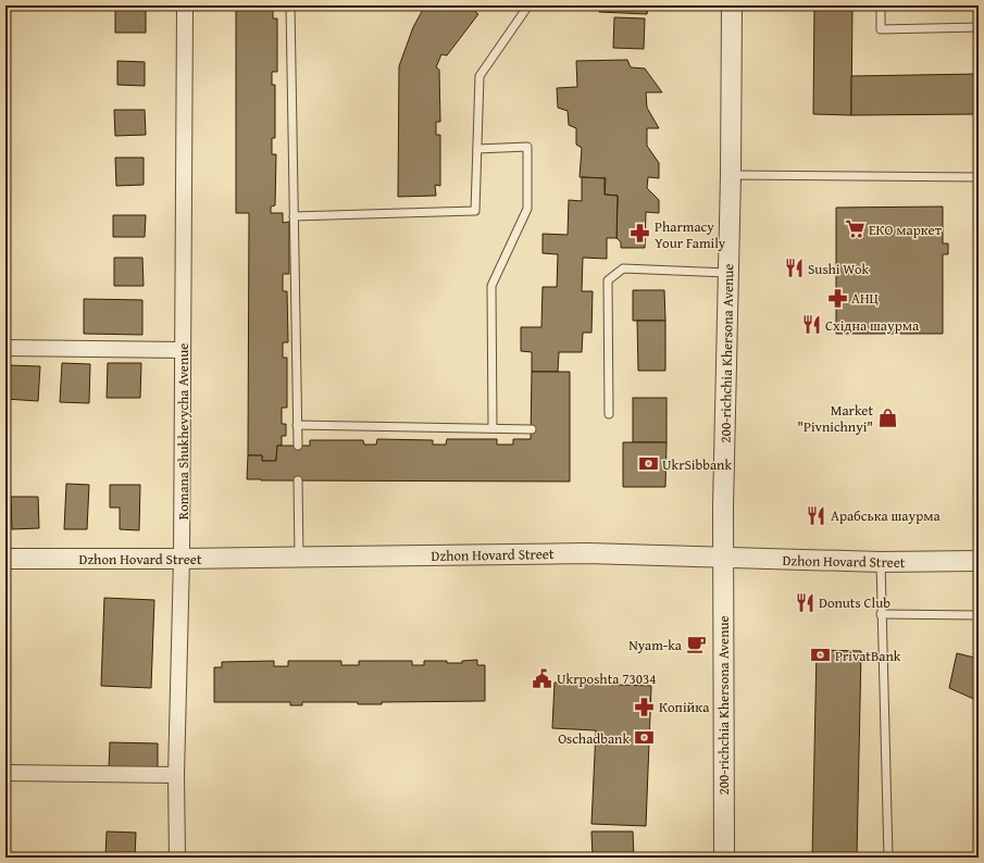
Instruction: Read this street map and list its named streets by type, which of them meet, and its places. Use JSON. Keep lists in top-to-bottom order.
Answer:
{
  "streets": {
    "street": ["200-richchia Khersona Avenue", "Romana Shukhevycha Avenue", "Dzhon Hovard Street"]
  },
  "crossings": [
    ["200-richchia Khersona Avenue", "Dzhon Hovard Street"],
    ["Romana Shukhevycha Avenue", "Dzhon Hovard Street"]
  ],
  "places": {
    "supermarket": ["ЕКО маркет"],
    "pharmacy": ["Pharmacy Your Family", "АНЦ", "Копійка"],
    "restaurant": [
      "Sushi Wok",
      "Східна шаурма",
      "Арабська шаурма",
      "Donuts Club"
    ],
    "shop": ["Market \"Pivnichnyi\""],
    "bank": ["UkrSibbank", "PrivatBank", "Oschadbank"],
    "cafe": ["Nyam-ka"],
    "public building": ["Ukrposhta 73034"]
  }
}
